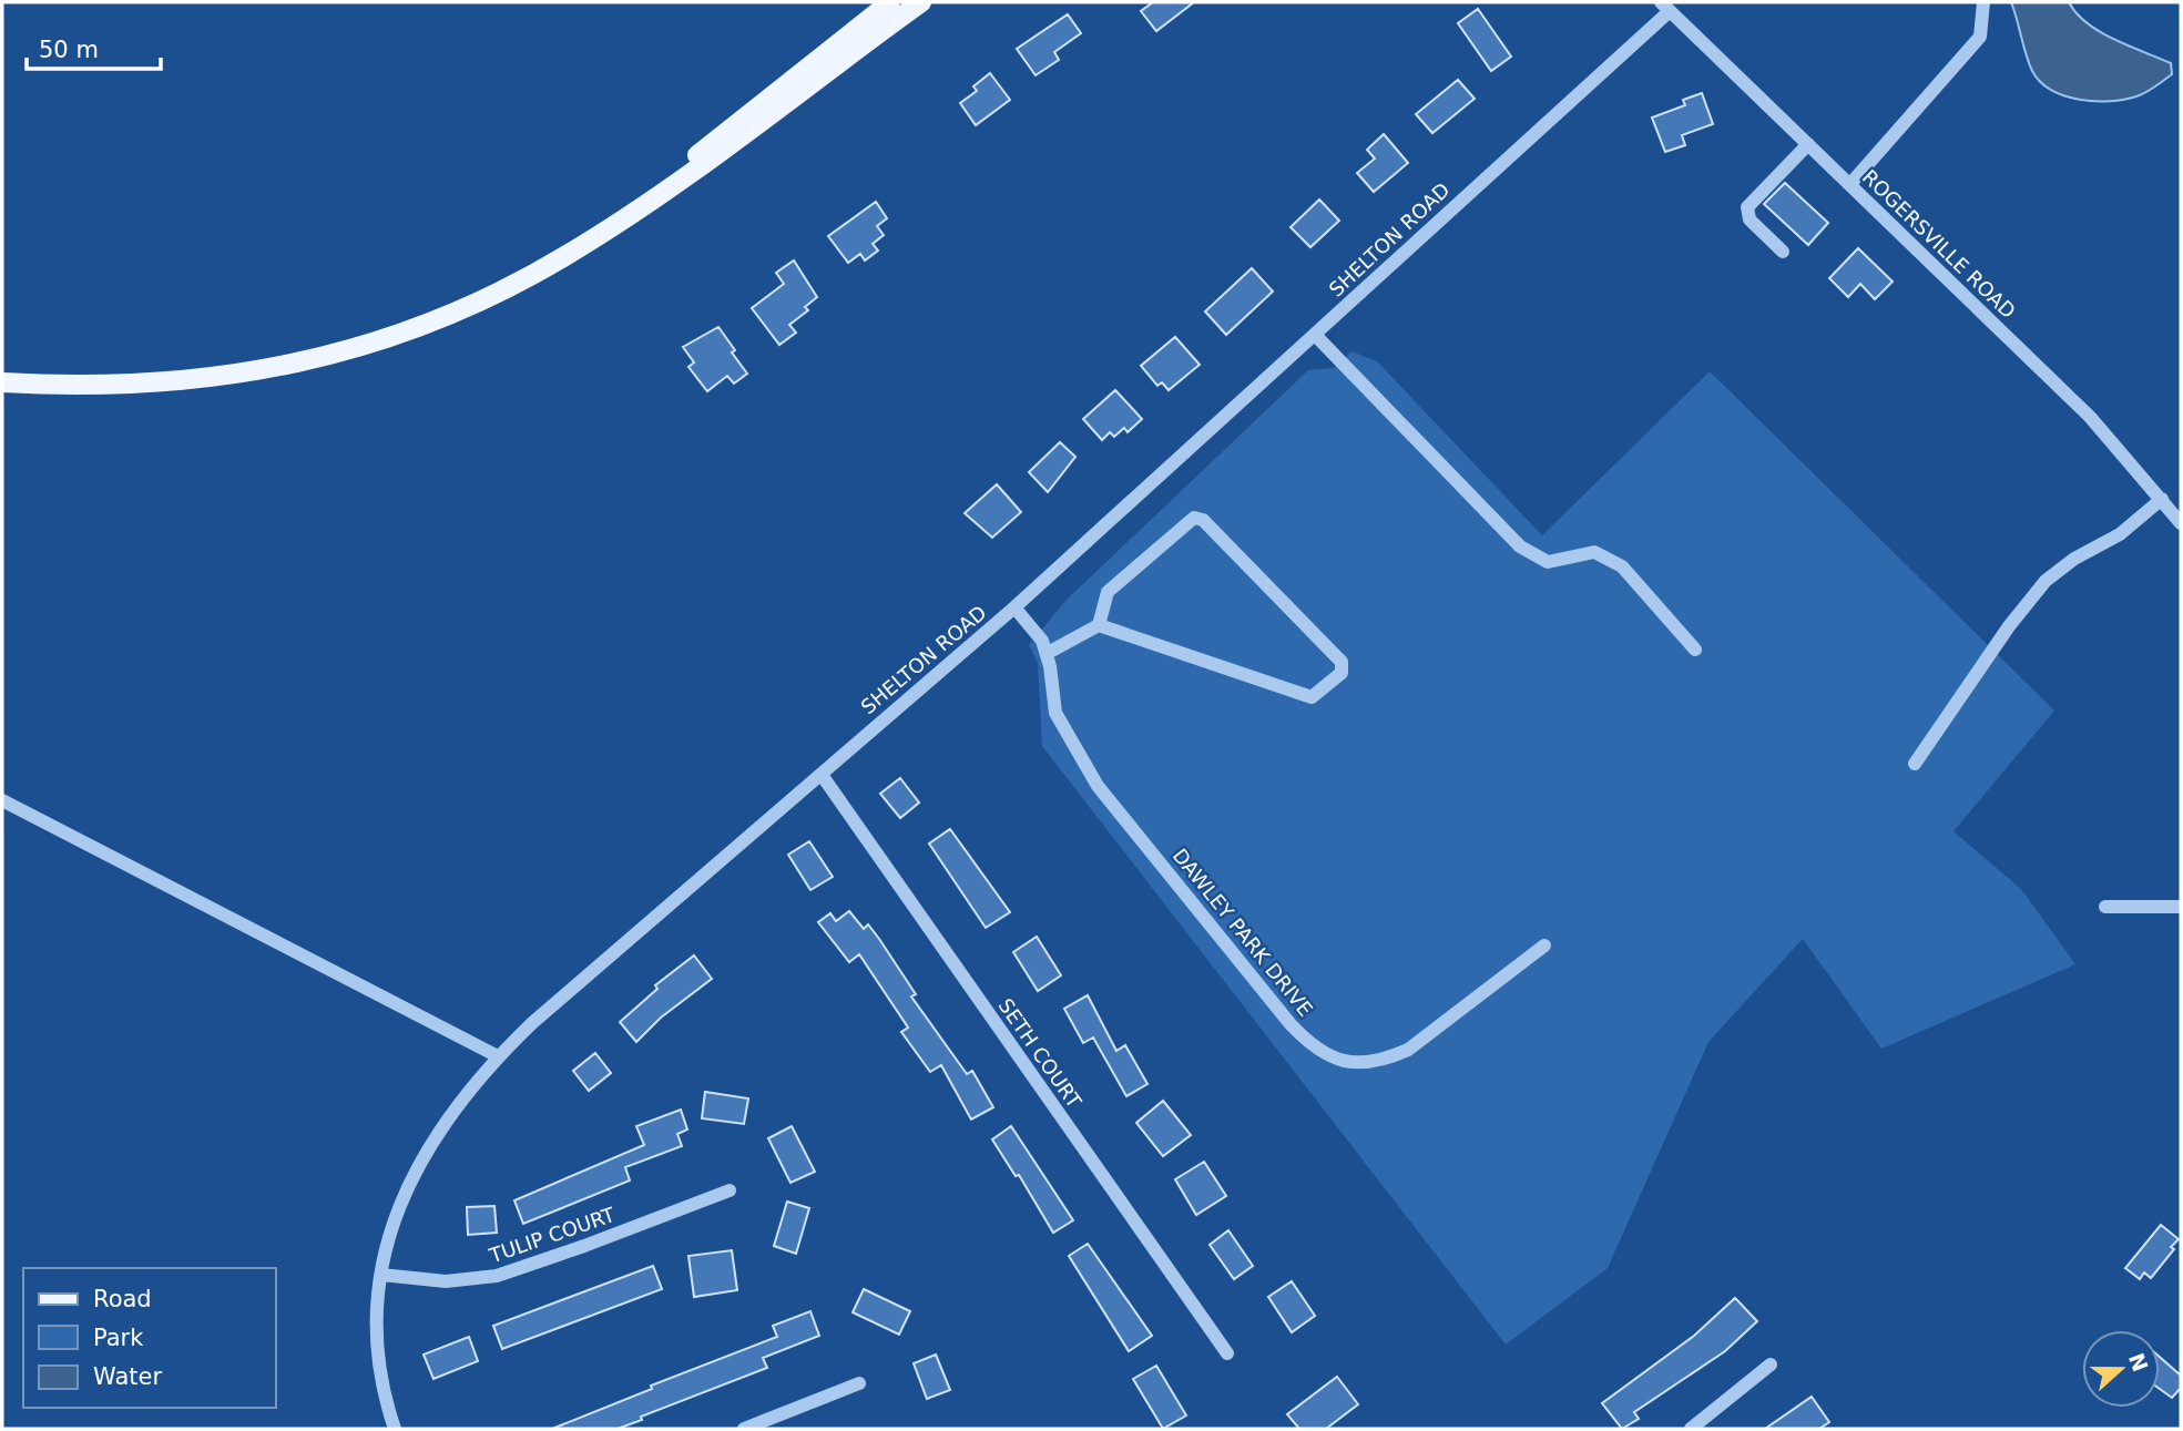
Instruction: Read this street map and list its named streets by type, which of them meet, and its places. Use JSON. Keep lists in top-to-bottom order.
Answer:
{
  "streets": {
    "street": [
      "SHELTON ROAD",
      "ROGERSVILLE ROAD",
      "DAWLEY PARK DRIVE",
      "SETH COURT",
      "TULIP COURT"
    ]
  },
  "crossings": [
    ["SHELTON ROAD", "ROGERSVILLE ROAD"],
    ["SHELTON ROAD", "DAWLEY PARK DRIVE"],
    ["SHELTON ROAD", "SETH COURT"],
    ["SHELTON ROAD", "TULIP COURT"]
  ],
  "legend": ["Road", "Park", "Water"],
  "scale_bar": "50 m",
  "north": "right"
}
